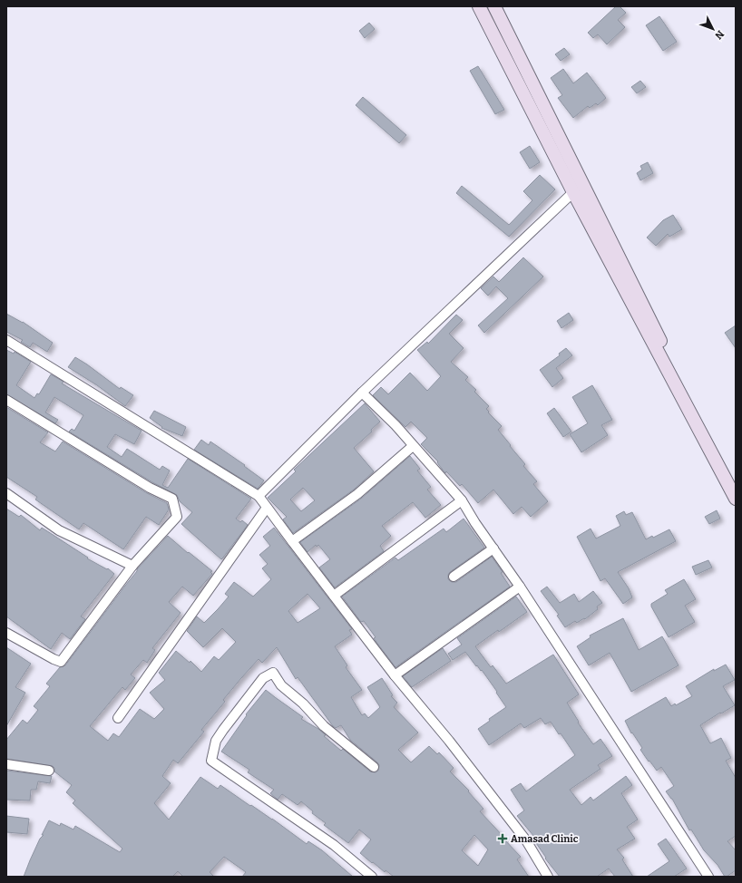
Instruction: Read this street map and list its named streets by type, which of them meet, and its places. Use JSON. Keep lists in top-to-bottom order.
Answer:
{
  "places": {
    "health": ["Amasad Clinic"]
  },
  "north": "bottom right"
}
